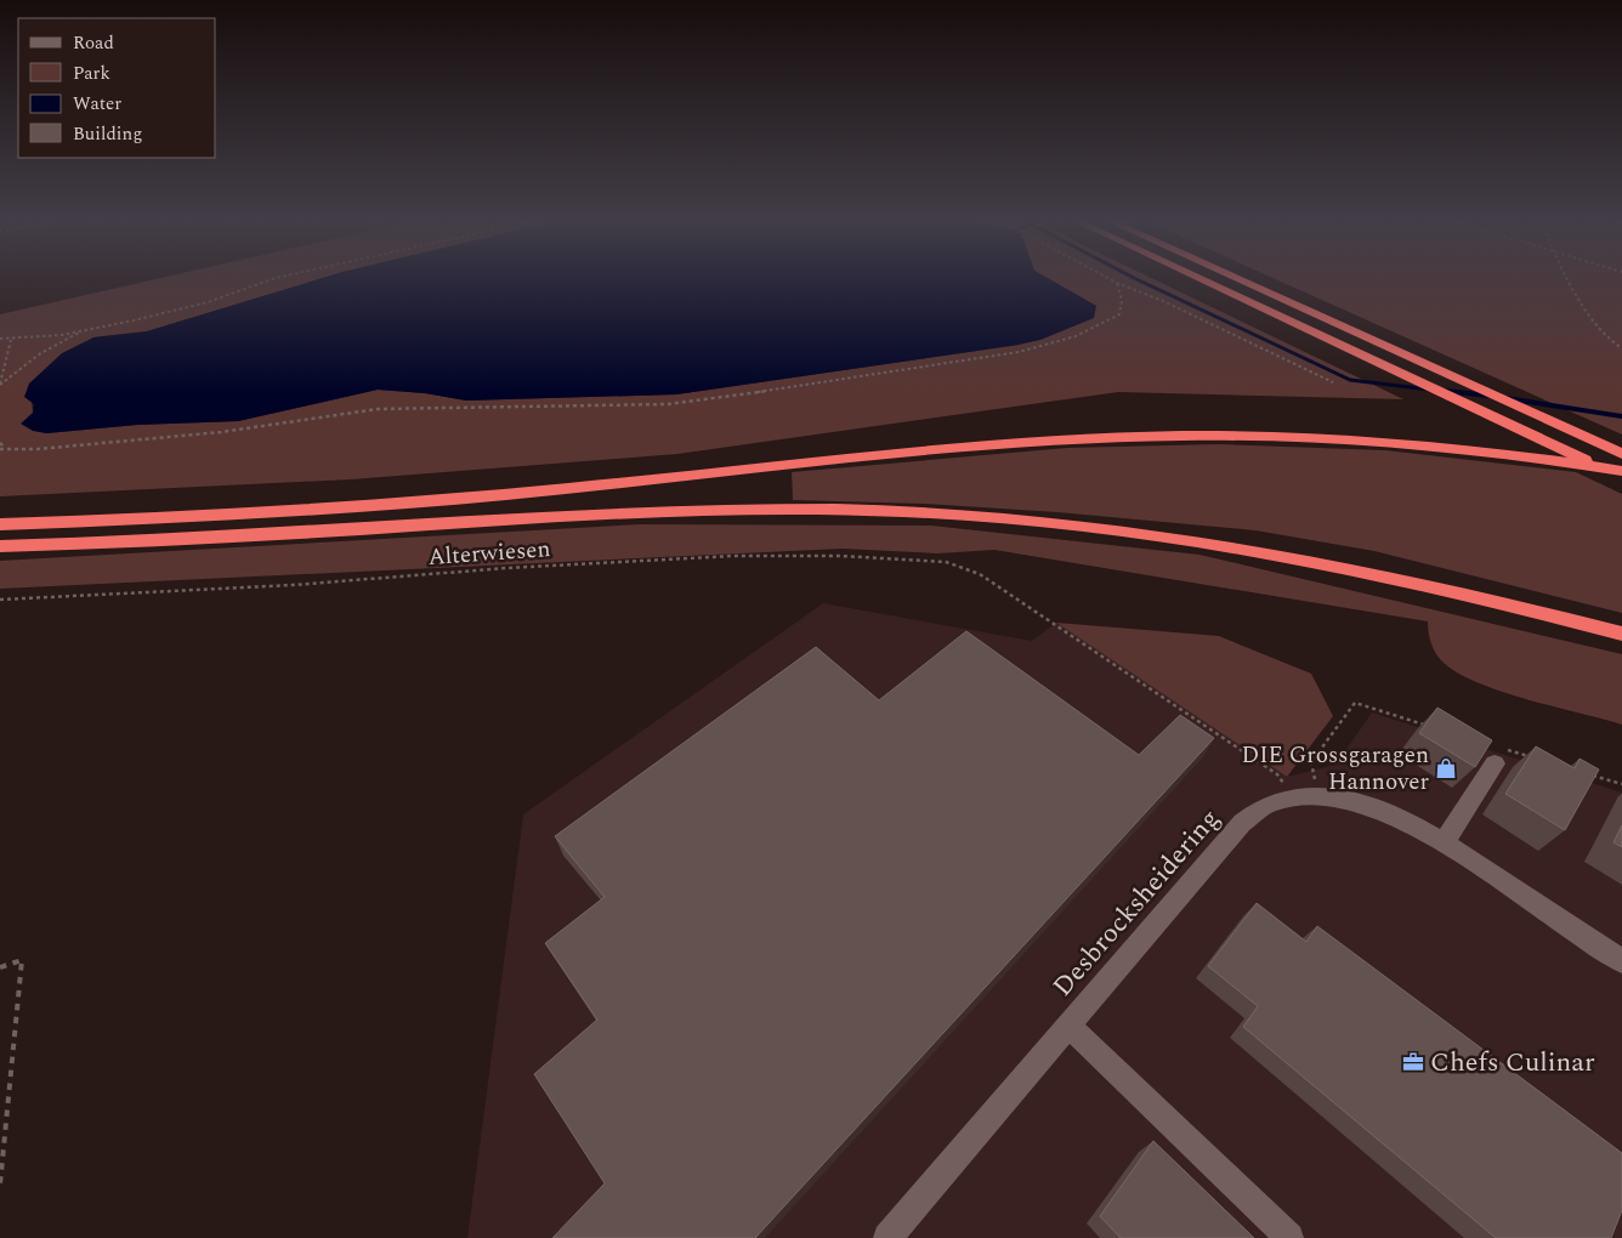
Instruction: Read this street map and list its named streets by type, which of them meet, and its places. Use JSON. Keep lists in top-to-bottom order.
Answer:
{
  "streets": {
    "street": ["Desbrocksheidering"],
    "path": ["Alterwiesen"]
  },
  "crossings": [
    ["Alterwiesen", "Desbrocksheidering"]
  ],
  "places": {
    "shop": ["DIE Grossgaragen Hannover"],
    "office": ["Chefs Culinar"]
  },
  "legend": [
    "Road",
    "Park",
    "Water",
    "Building"
  ]
}
